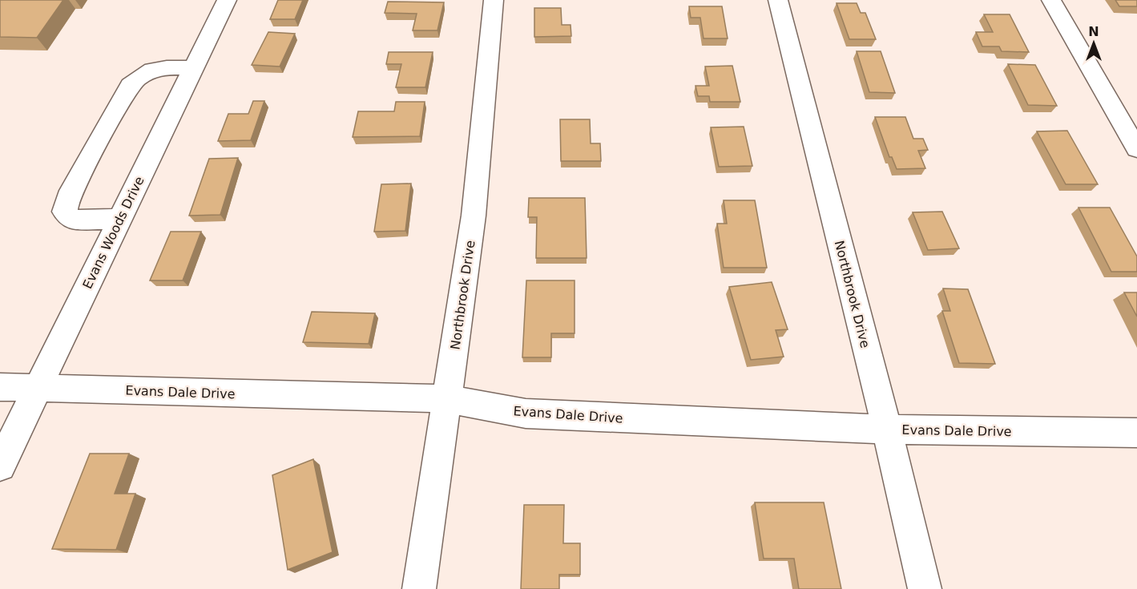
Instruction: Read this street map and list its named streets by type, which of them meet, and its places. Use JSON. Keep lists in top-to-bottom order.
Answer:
{
  "streets": {
    "street": ["Evans Woods Drive", "Northbrook Drive", "Evans Dale Drive"]
  },
  "crossings": [
    ["Evans Woods Drive", "Evans Dale Drive"],
    ["Northbrook Drive", "Evans Dale Drive"]
  ],
  "north": "top"
}
